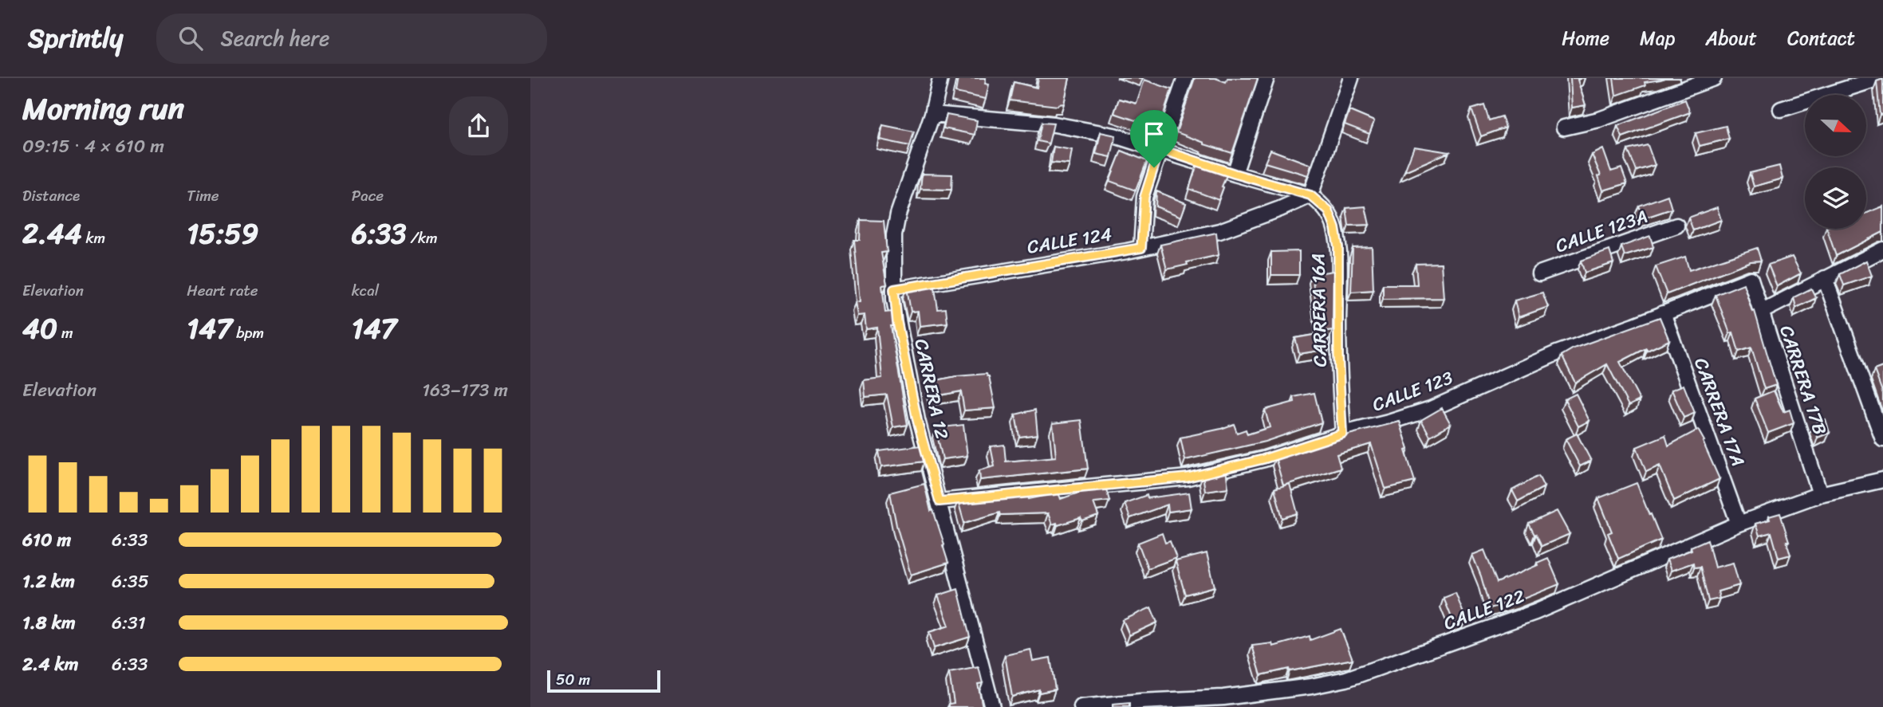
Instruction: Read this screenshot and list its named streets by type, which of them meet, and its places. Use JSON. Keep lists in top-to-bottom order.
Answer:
{
  "streets": {
    "street": [
      "CALLE 123A",
      "CALLE 124",
      "CARRERA 16A",
      "CARRERA 17B",
      "CARRERA 12",
      "CALLE 123",
      "CARRERA 17A",
      "CALLE 122"
    ]
  },
  "crossings": [
    ["CALLE 124", "CARRERA 16A"],
    ["CALLE 124", "CARRERA 12"],
    ["CARRERA 16A", "CALLE 123"],
    ["CARRERA 17B", "CALLE 123"],
    ["CARRERA 17B", "CALLE 122"],
    ["CARRERA 12", "CALLE 123"],
    ["CALLE 123", "CARRERA 17A"],
    ["CARRERA 17A", "CALLE 122"]
  ],
  "scale_bar": "50 m",
  "north": "right",
  "page": {
    "header": "Sprintly",
    "search": "Search here",
    "nav": [
      "Home",
      "Map",
      "About",
      "Contact"
    ],
    "heading": ["Morning run", "09:15 · 4 × 610 m"],
    "stats": [
      ["Distance", "2.44 km"],
      ["Time", "15:59"],
      ["Pace", "6:33 /km"],
      ["Elevation", "40 m"],
      ["Heart rate", "147 bpm"],
      ["kcal", "147"]
    ],
    "chart": ["Elevation", "163–173 m"],
    "list": [
      {
        "name": "610 m",
        "note": "6:33"
      },
      {
        "name": "1.2 km",
        "note": "6:35"
      },
      {
        "name": "1.8 km",
        "note": "6:31"
      },
      {
        "name": "2.4 km",
        "note": "6:33"
      }
    ],
    "scale": "50 m"
  }
}
